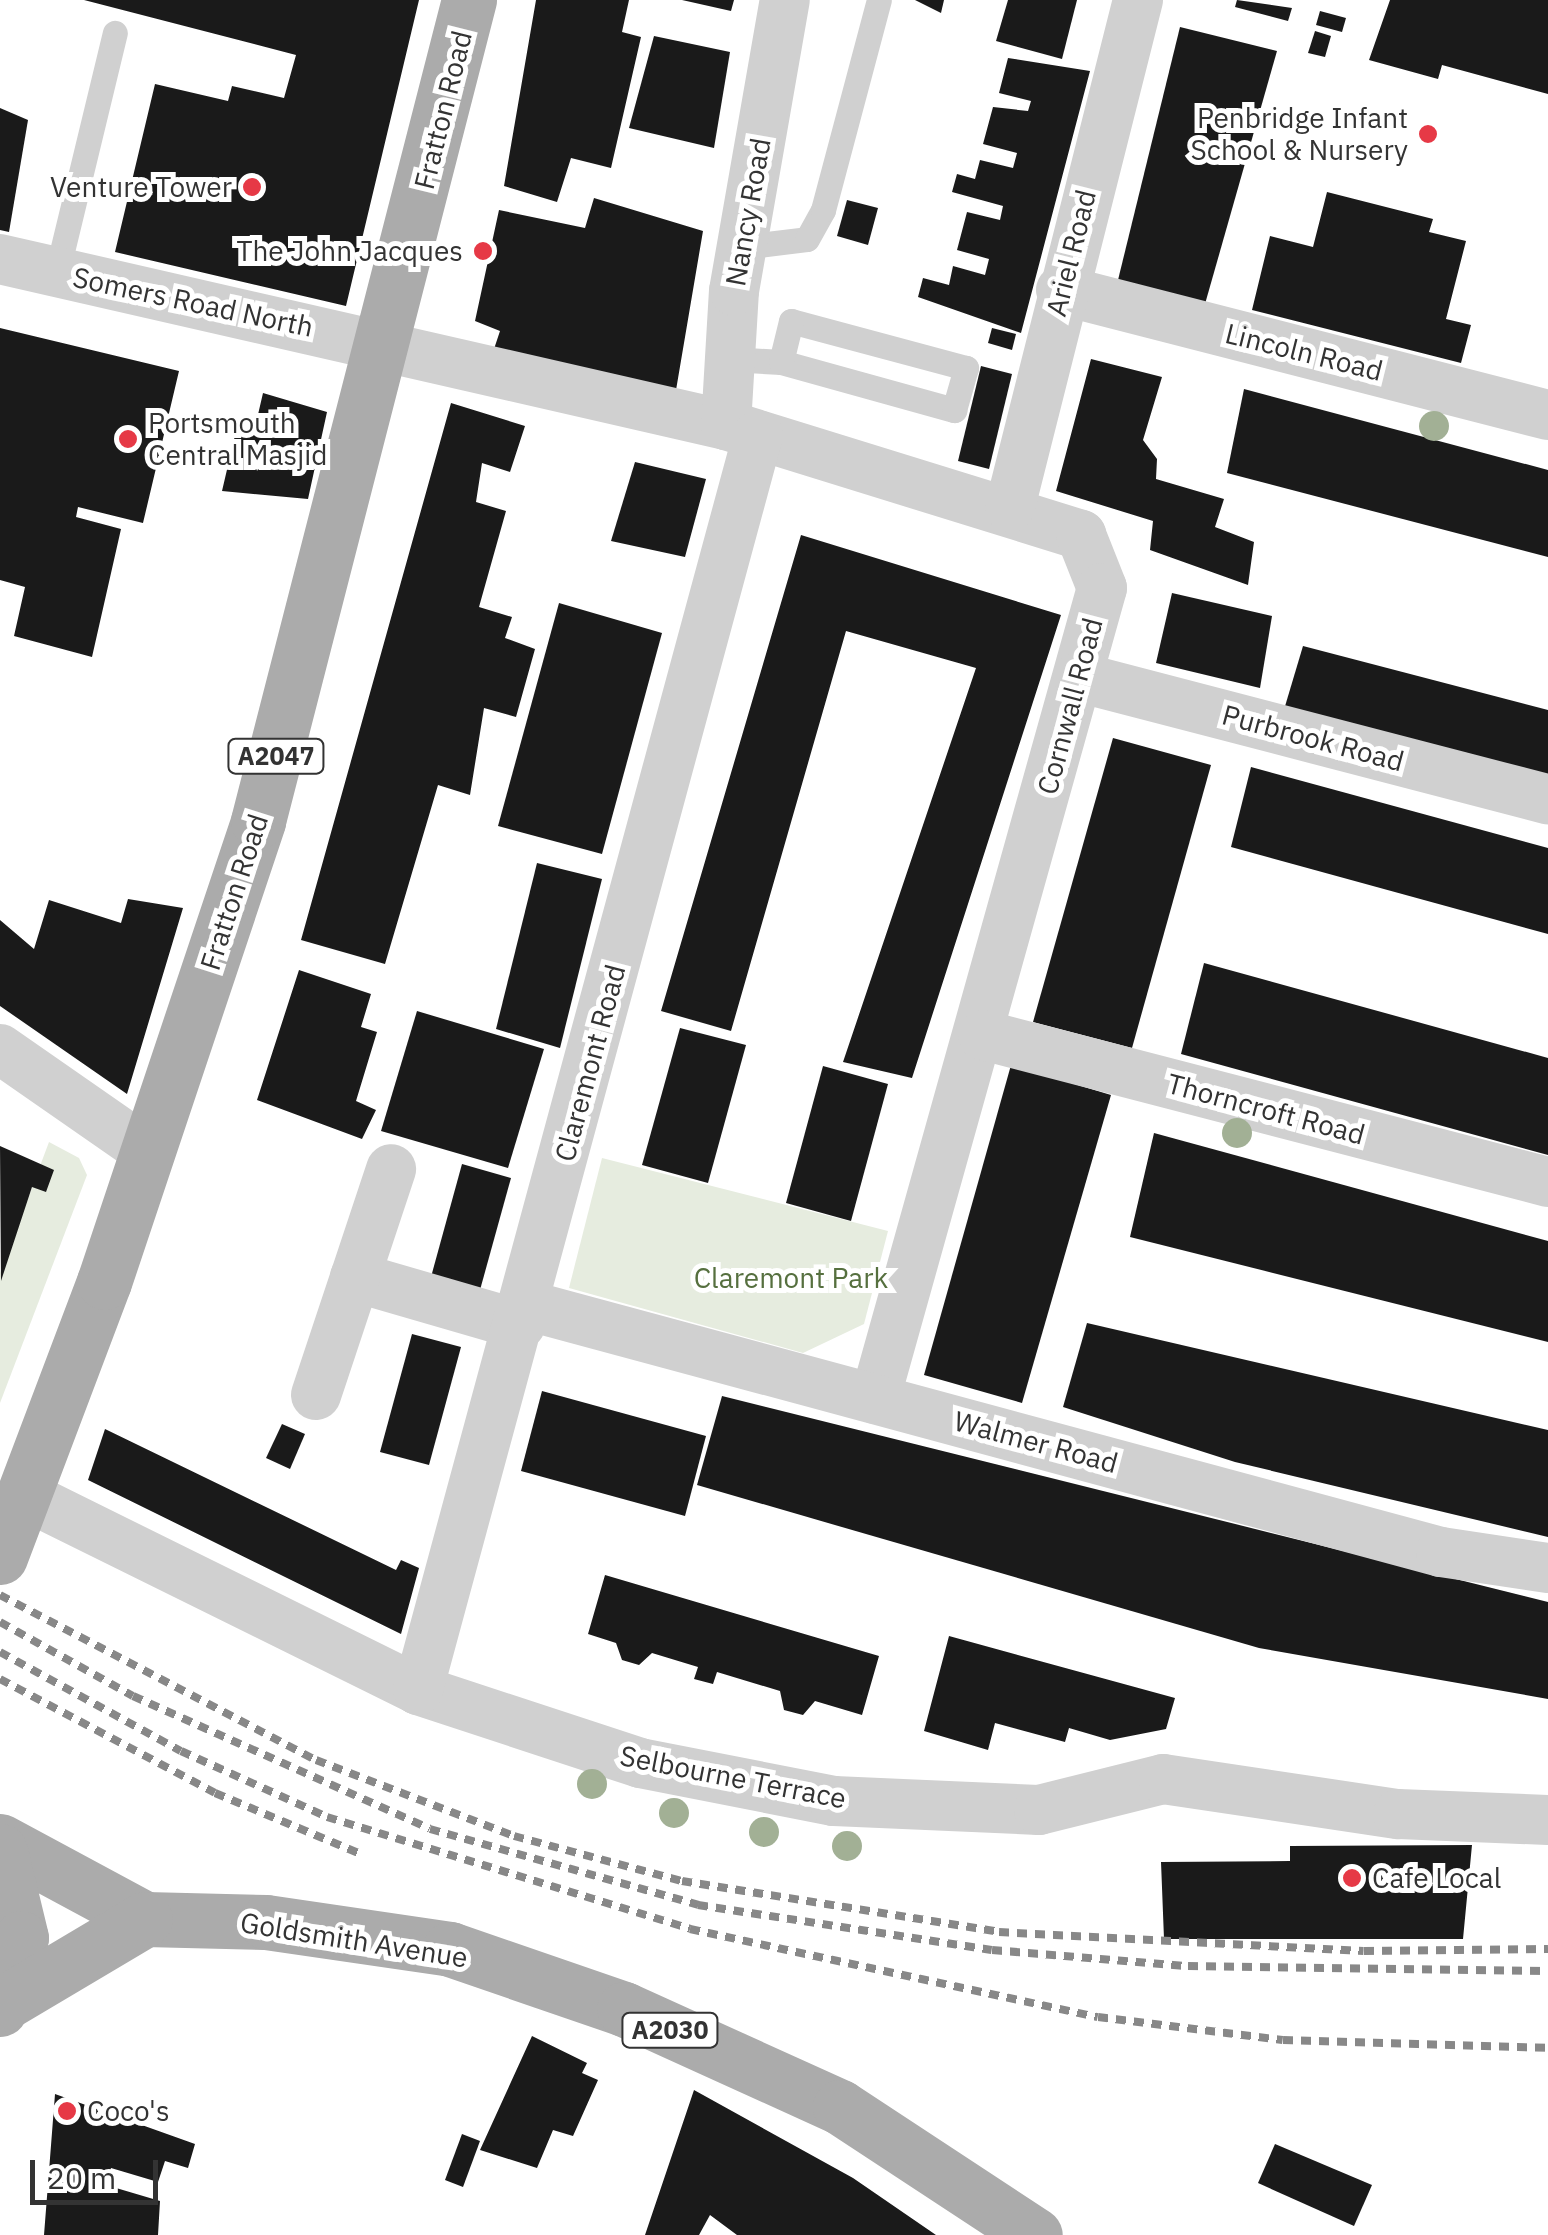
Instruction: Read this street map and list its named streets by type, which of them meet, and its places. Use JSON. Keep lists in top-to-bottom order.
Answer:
{
  "streets": {
    "main road": [
      "Fratton Road",
      "A2047",
      "Goldsmith Avenue",
      "A2030"
    ],
    "street": [
      "Nancy Road",
      "Ariel Road",
      "Somers Road North",
      "Lincoln Road",
      "Cornwall Road",
      "Purbrook Road",
      "Claremont Road",
      "Thorncroft Road",
      "Walmer Road",
      "Selbourne Terrace"
    ]
  },
  "crossings": [
    ["Fratton Road", "Somers Road North"],
    ["Fratton Road", "Cornwall Road"],
    ["Fratton Road", "Selbourne Terrace"],
    ["Nancy Road", "Cornwall Road"],
    ["Nancy Road", "Claremont Road"],
    ["Ariel Road", "Lincoln Road"],
    ["Ariel Road", "Cornwall Road"],
    ["Somers Road North", "Cornwall Road"],
    ["Cornwall Road", "Purbrook Road"],
    ["Cornwall Road", "Claremont Road"],
    ["Cornwall Road", "Thorncroft Road"],
    ["Cornwall Road", "Walmer Road"],
    ["Claremont Road", "Walmer Road"],
    ["Claremont Road", "Selbourne Terrace"]
  ],
  "parks": ["Claremont Park"],
  "places": [
    "Penbridge Infant School & Nursery",
    "Venture Tower",
    "The John Jacques",
    "Portsmouth Central Masjid",
    "Cafe Local",
    "Coco's"
  ],
  "scale_bar": "20 m"
}
